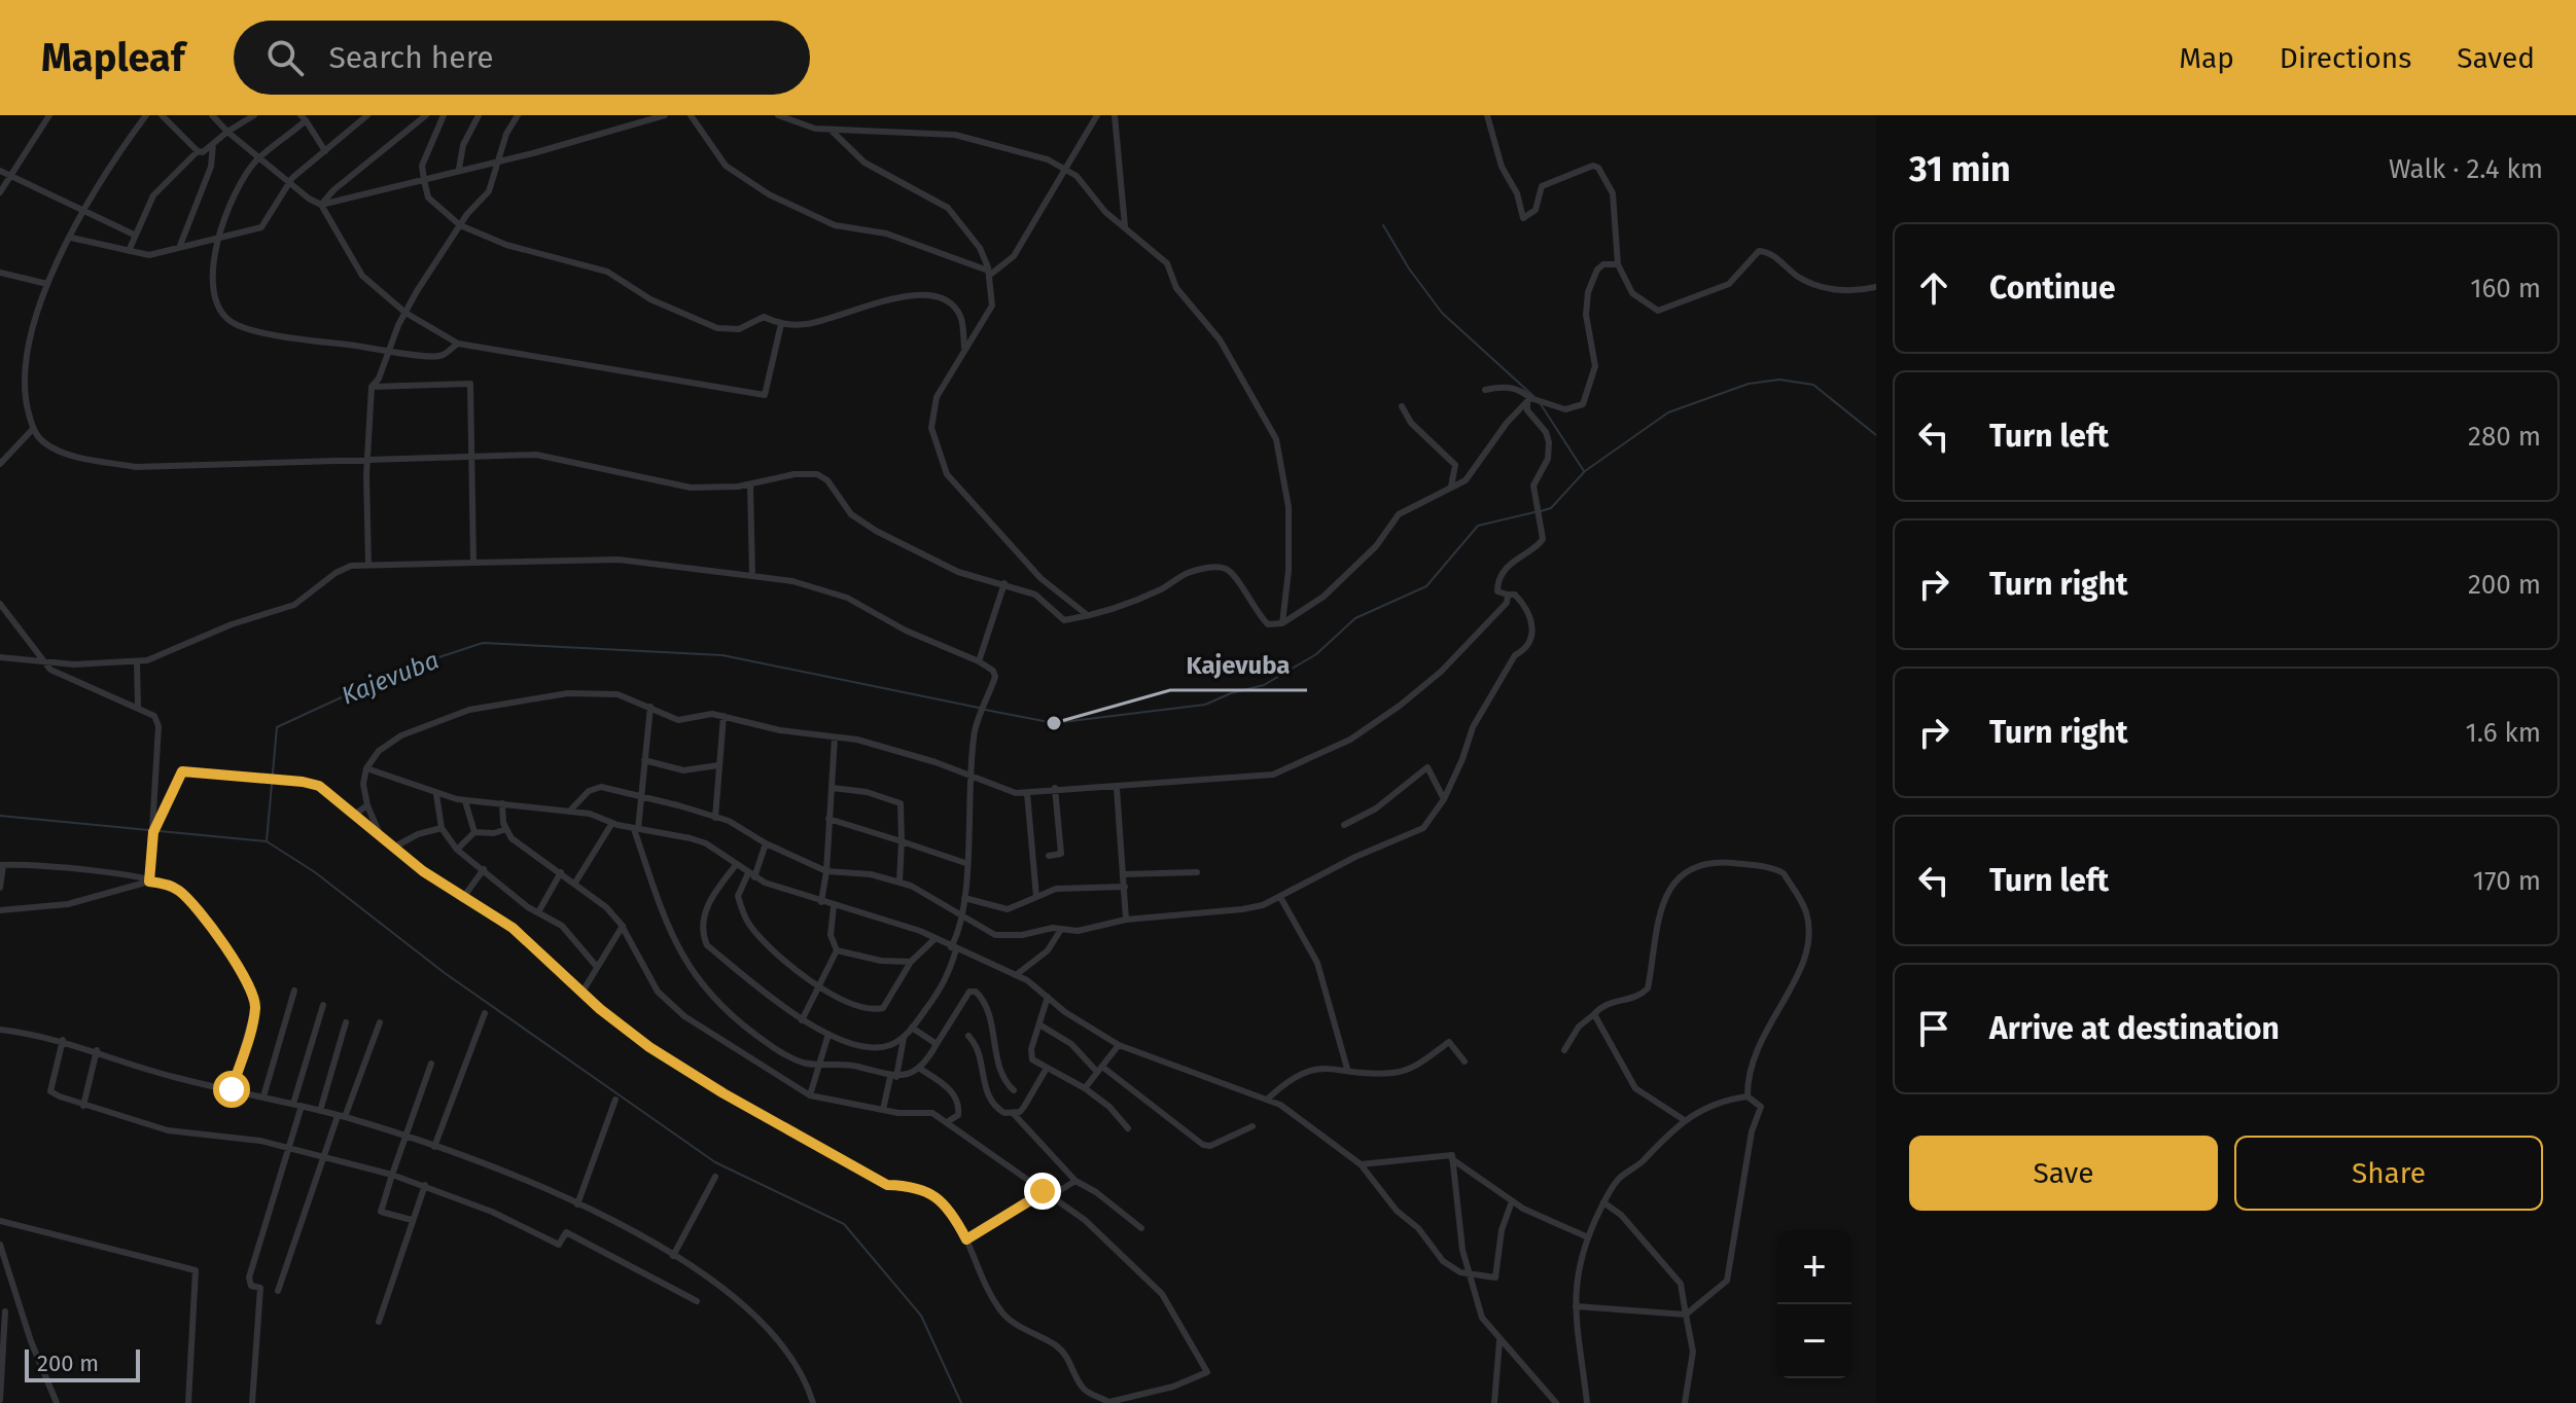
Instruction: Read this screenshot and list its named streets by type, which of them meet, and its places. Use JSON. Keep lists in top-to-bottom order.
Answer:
{
  "water": ["Kajevuba"],
  "places": ["Kajevuba"],
  "scale_bar": "200 m",
  "page": {
    "header": "Mapleaf",
    "search": "Search here",
    "nav": ["Map", "Directions", "Saved"],
    "heading": ["31 min", "Walk · 2.4 km"],
    "list": [
      ["Continue", "160 m"],
      ["Turn left", "280 m"],
      ["Turn right", "200 m"],
      ["Turn right", "1.6 km"],
      ["Turn left", "170 m"],
      "Arrive at destination"
    ],
    "buttons": ["Save", "Share"],
    "map_buttons": ["+", "−"],
    "scale": "200 m"
  }
}
